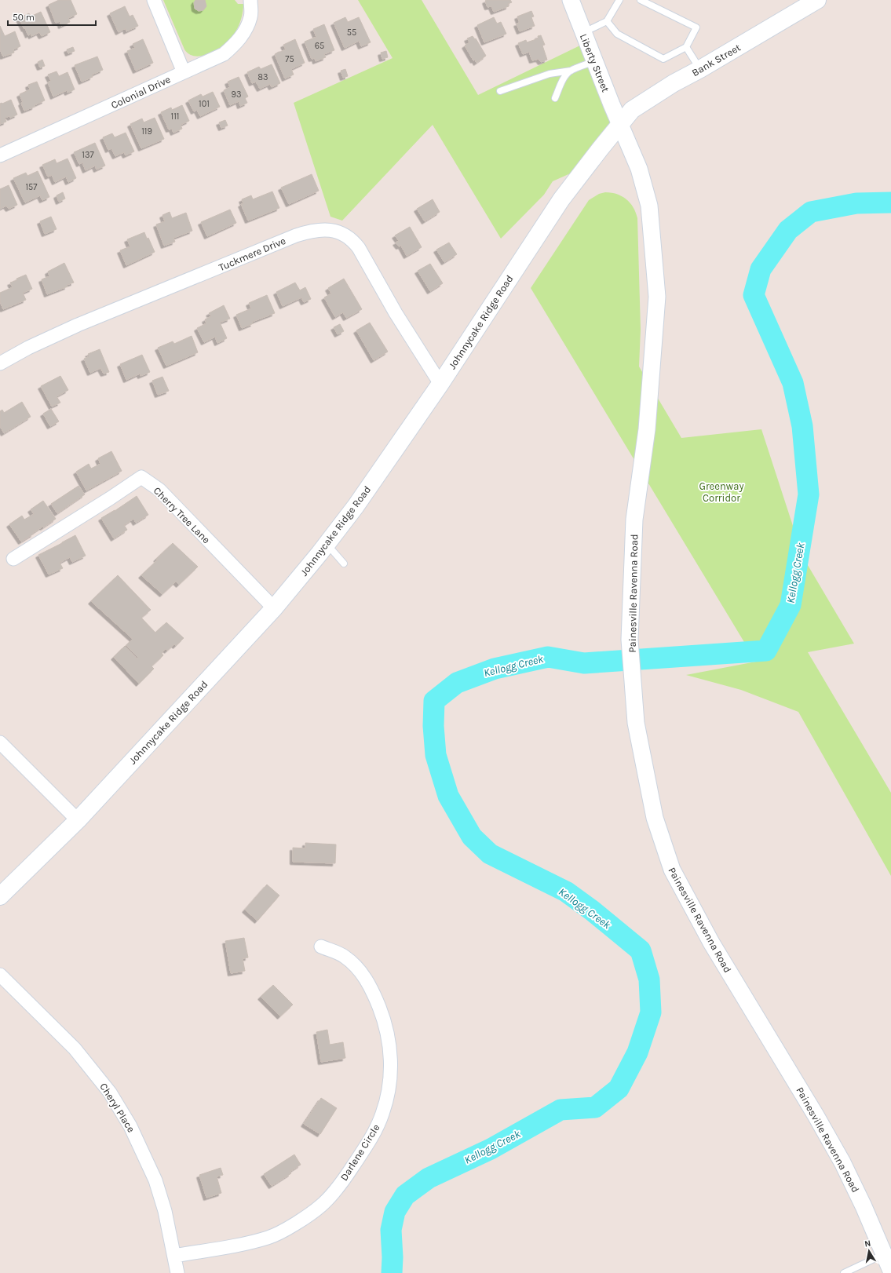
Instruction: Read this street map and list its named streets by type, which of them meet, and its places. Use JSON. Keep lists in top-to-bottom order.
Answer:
{
  "streets": {
    "main road": ["Bank Street", "Johnnycake Ridge Road"],
    "street": [
      "Liberty Street",
      "Colonial Drive",
      "Tuckmere Drive",
      "Cherry Tree Lane",
      "Painesville Ravenna Road",
      "Cheryl Place",
      "Darlene Circle"
    ]
  },
  "crossings": [
    ["Bank Street", "Liberty Street"],
    ["Bank Street", "Johnnycake Ridge Road"],
    ["Bank Street", "Painesville Ravenna Road"],
    ["Liberty Street", "Johnnycake Ridge Road"],
    ["Liberty Street", "Painesville Ravenna Road"],
    ["Tuckmere Drive", "Johnnycake Ridge Road"],
    ["Johnnycake Ridge Road", "Cherry Tree Lane"],
    ["Johnnycake Ridge Road", "Painesville Ravenna Road"],
    ["Cheryl Place", "Darlene Circle"]
  ],
  "water": ["Kellogg Creek"],
  "parks": ["Greenway Corridor"],
  "house_numbers": [
    "55",
    "65",
    "75",
    "83",
    "93",
    "101",
    "111",
    "119",
    "137",
    "157"
  ],
  "scale_bar": "50 m",
  "north": "top"
}
